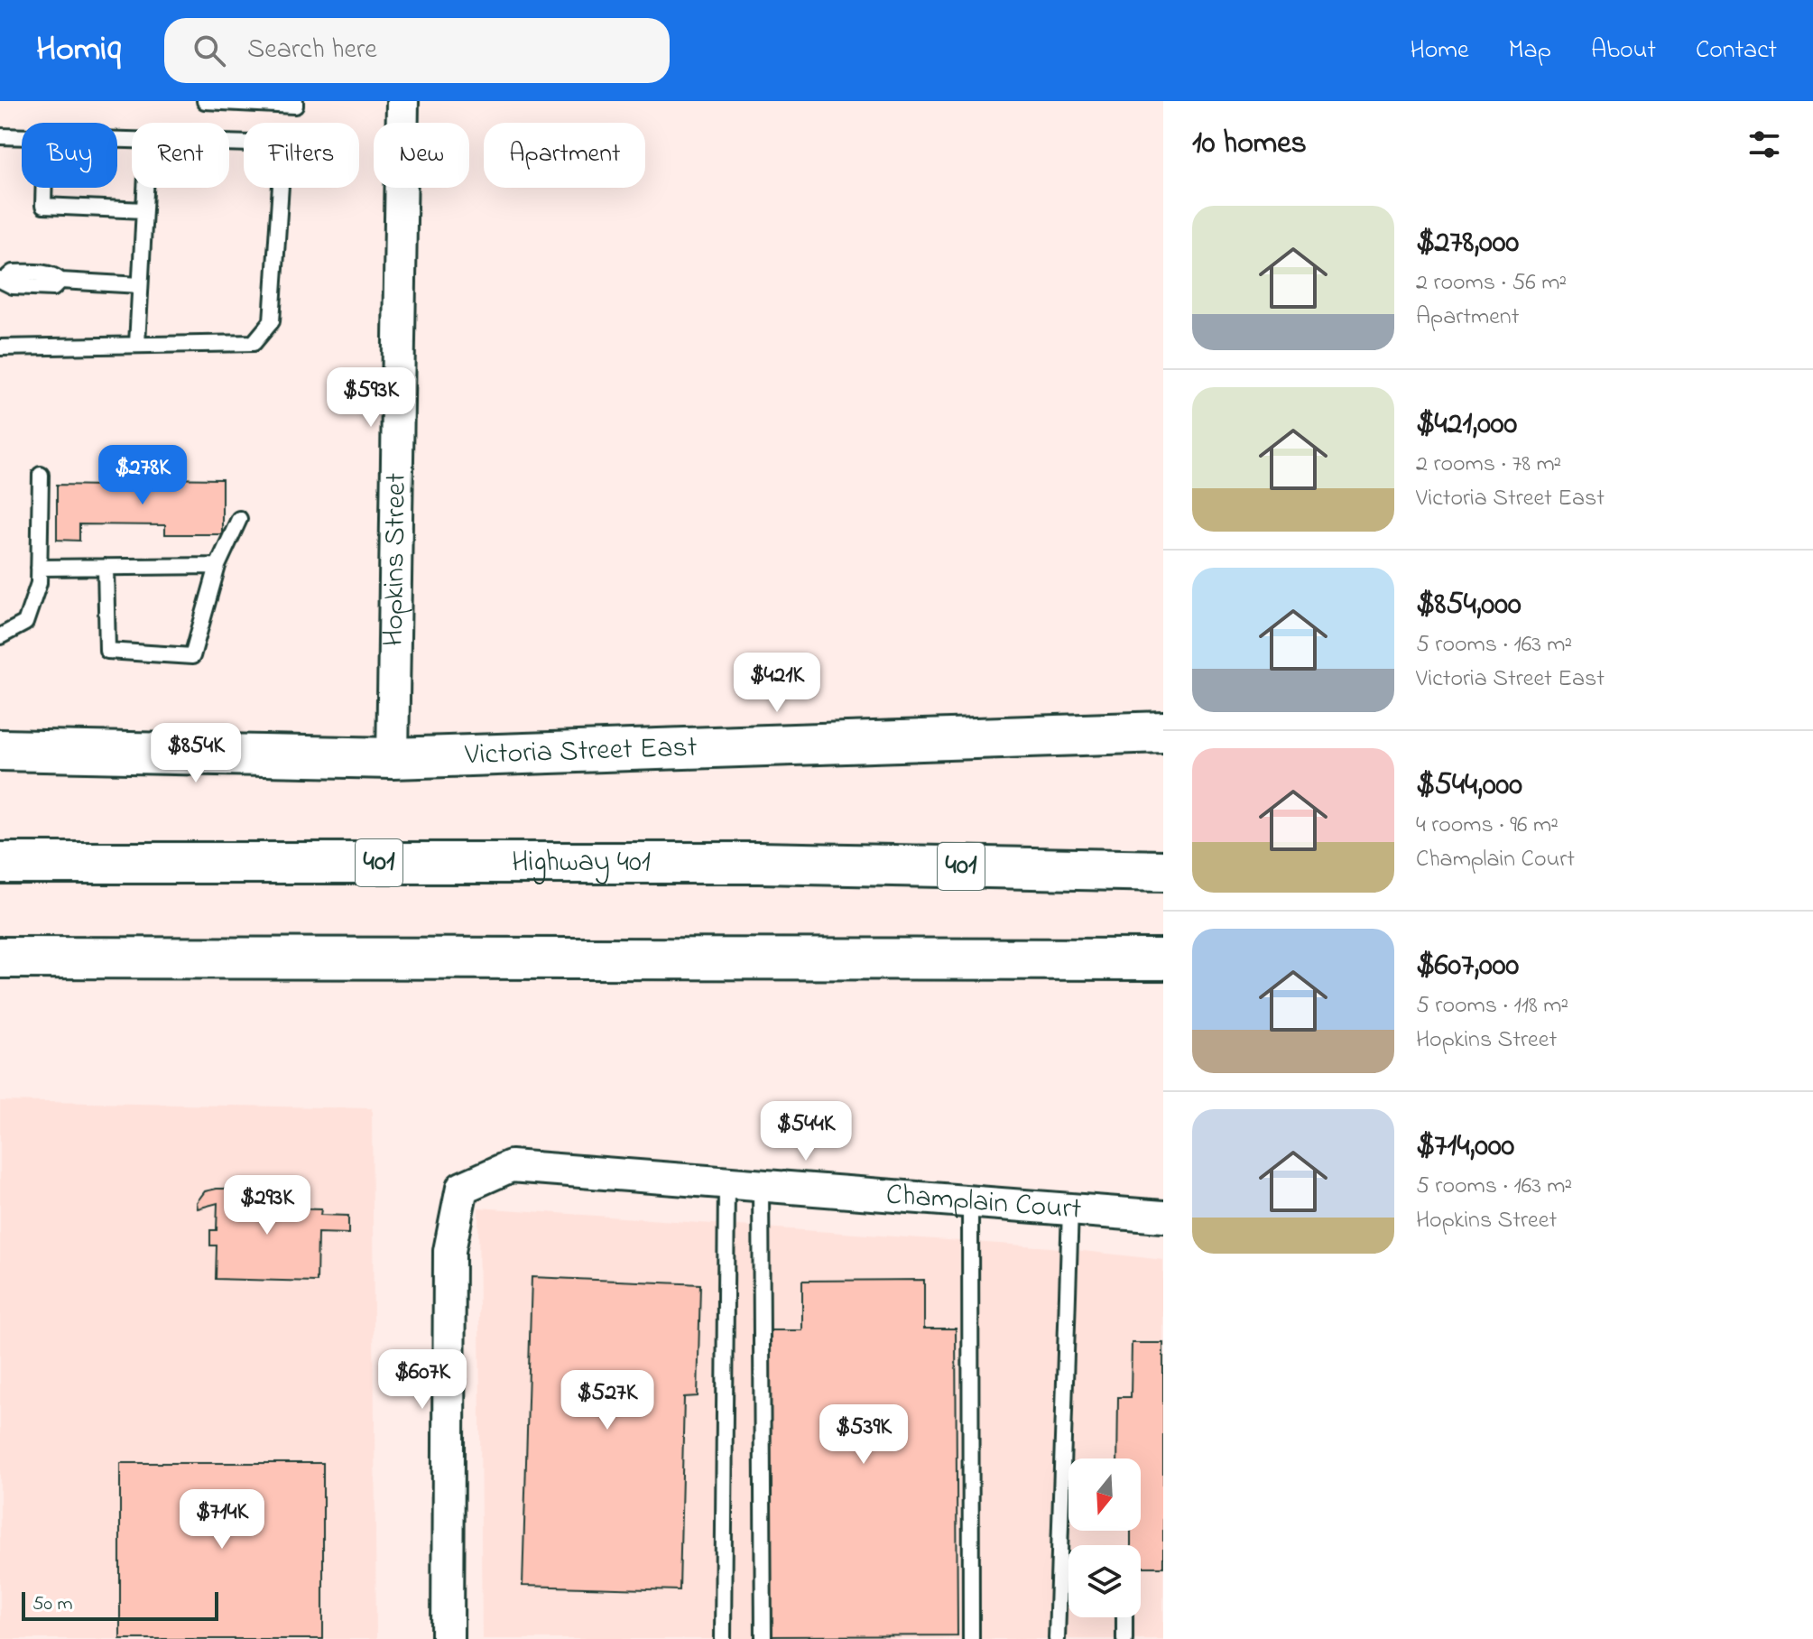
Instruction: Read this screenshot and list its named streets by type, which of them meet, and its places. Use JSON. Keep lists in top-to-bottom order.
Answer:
{
  "streets": {
    "main road": ["Victoria Street East", "401", "Highway 401"],
    "street": ["Hopkins Street", "Champlain Court"]
  },
  "crossings": [
    ["Hopkins Street", "Victoria Street East"]
  ],
  "scale_bar": "50 m",
  "north": "bottom",
  "page": {
    "header": "Homiq",
    "search": "Search here",
    "nav": [
      "Home",
      "Map",
      "About",
      "Contact"
    ],
    "heading": "10 homes",
    "chip": [
      "Buy",
      "Rent",
      "Filters",
      "New",
      "Apartment"
    ],
    "list": [
      {
        "name": "$278,000",
        "note": "2 rooms · 56 m² · Apartment"
      },
      {
        "name": "$421,000",
        "note": "2 rooms · 78 m² · Victoria Street East"
      },
      {
        "name": "$854,000",
        "note": "5 rooms · 163 m² · Victoria Street East"
      },
      {
        "name": "$544,000",
        "note": "4 rooms · 96 m² · Champlain Court"
      },
      {
        "name": "$607,000",
        "note": "5 rooms · 118 m² · Hopkins Street"
      },
      {
        "name": "$714,000",
        "note": "5 rooms · 163 m² · Hopkins Street"
      }
    ],
    "price": [
      "$593K",
      "$278K",
      "$421K",
      "$854K",
      "$544K",
      "$293K",
      "$607K",
      "$527K",
      "$539K",
      "$714K"
    ],
    "scale": "50 m"
  }
}
